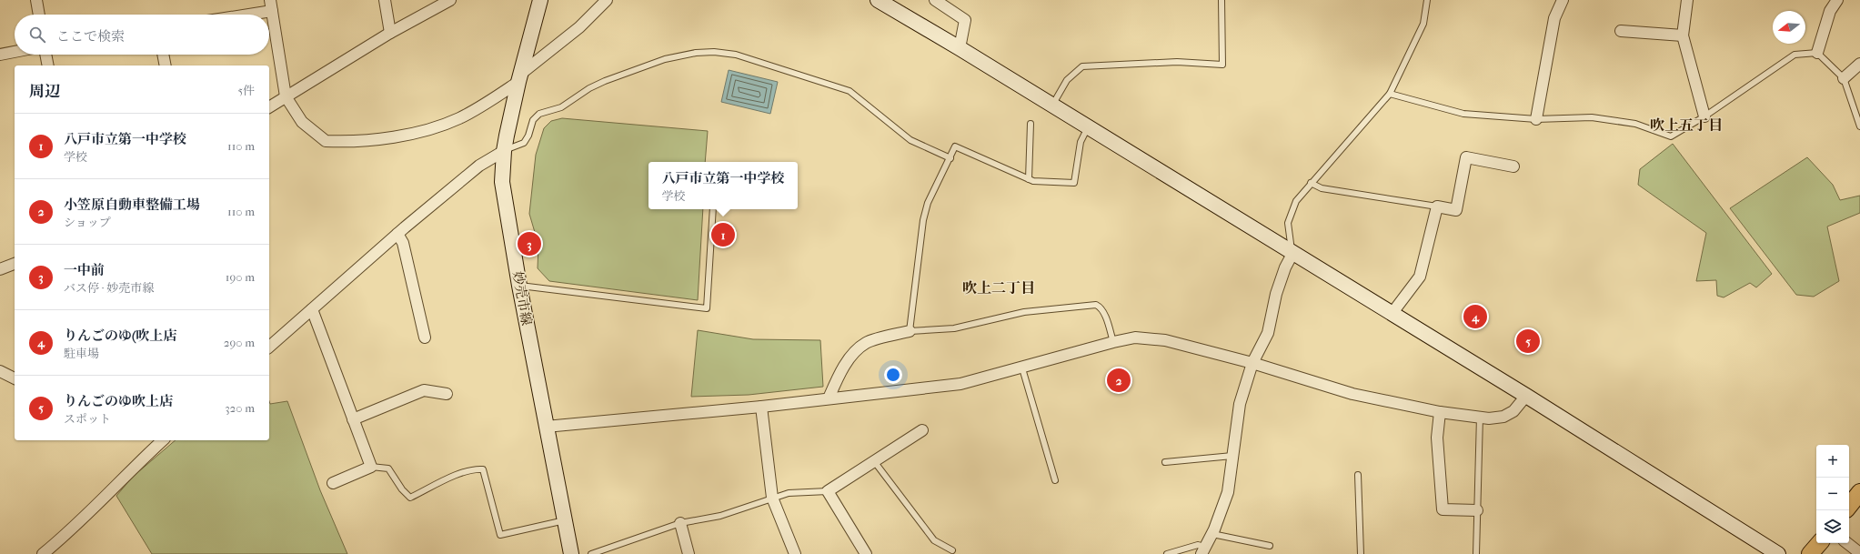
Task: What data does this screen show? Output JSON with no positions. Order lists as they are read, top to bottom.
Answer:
{
  "streets": {
    "street": ["妙売市線"]
  },
  "districts": ["吹上五丁目", "吹上二丁目"],
  "north": "left",
  "page": {
    "search": "ここで検索",
    "heading": ["周辺", "5件"],
    "list": [
      {
        "mark": "1",
        "name": "八戸市立第一中学校",
        "note": "学校",
        "value": "110 m"
      },
      {
        "mark": "2",
        "name": "小笠原自動車整備工場",
        "note": "ショップ",
        "value": "110 m"
      },
      {
        "mark": "3",
        "name": "一中前",
        "note": "バス停 · 妙売市線",
        "value": "190 m"
      },
      {
        "mark": "4",
        "name": "りんごのゆ(吹上店",
        "note": "駐車場",
        "value": "290 m"
      },
      {
        "mark": "5",
        "name": "りんごのゆ吹上店",
        "note": "スポット",
        "value": "320 m"
      }
    ],
    "popup": ["八戸市立第一中学校", "学校"],
    "pins": [
      "1",
      "3",
      "4",
      "5",
      "2"
    ],
    "map_buttons": ["+", "−"]
  }
}
